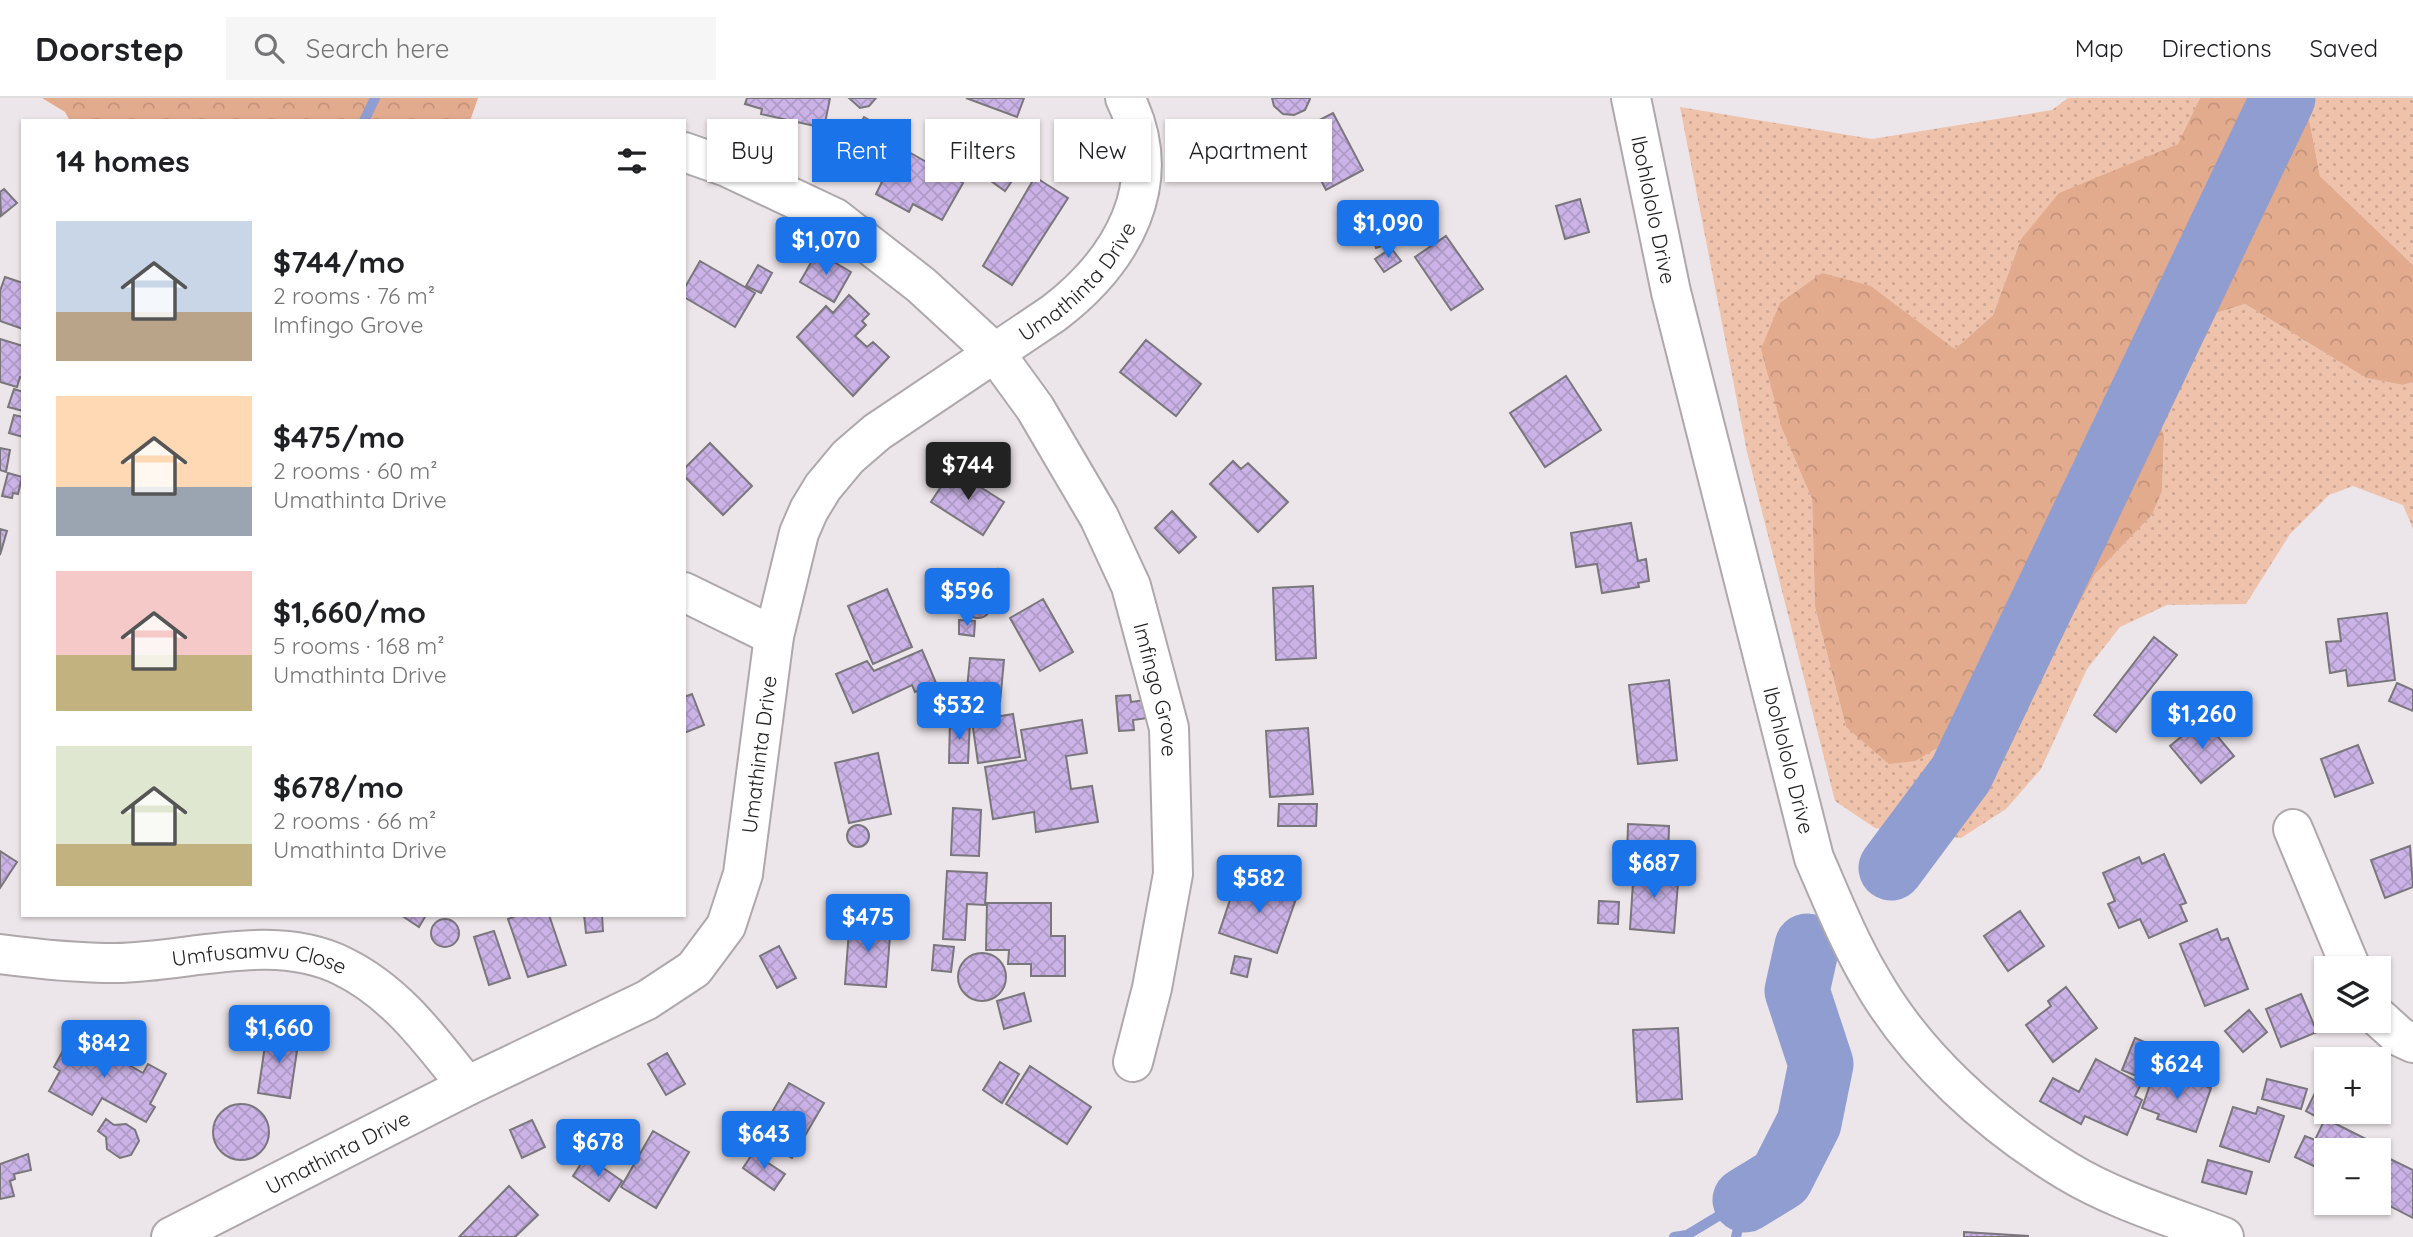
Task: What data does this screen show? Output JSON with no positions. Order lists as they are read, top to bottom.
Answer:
{
  "streets": {
    "street": [
      "Ibohlololo Drive",
      "Umathinta Drive",
      "Imfingo Grove",
      "Umfusamvu Close"
    ]
  },
  "crossings": [
    ["Umathinta Drive", "Imfingo Grove"],
    ["Umathinta Drive", "Umfusamvu Close"]
  ],
  "page": {
    "header": "Doorstep",
    "search": "Search here",
    "nav": ["Map", "Directions", "Saved"],
    "chip": [
      "Buy",
      "Rent",
      "Filters",
      "New",
      "Apartment"
    ],
    "heading": "14 homes",
    "price": [
      "$1,090",
      "$1,070",
      "$744",
      "$596",
      "$532",
      "$1,260",
      "$687",
      "$582",
      "$475",
      "$1,660",
      "$842",
      "$624",
      "$643",
      "$678"
    ],
    "list": [
      {
        "name": "$744/mo",
        "note": "2 rooms · 76 m² · Imfingo Grove"
      },
      {
        "name": "$475/mo",
        "note": "2 rooms · 60 m² · Umathinta Drive"
      },
      {
        "name": "$1,660/mo",
        "note": "5 rooms · 168 m² · Umathinta Drive"
      },
      {
        "name": "$678/mo",
        "note": "2 rooms · 66 m² · Umathinta Drive"
      }
    ],
    "map_buttons": ["+", "−"]
  }
}
